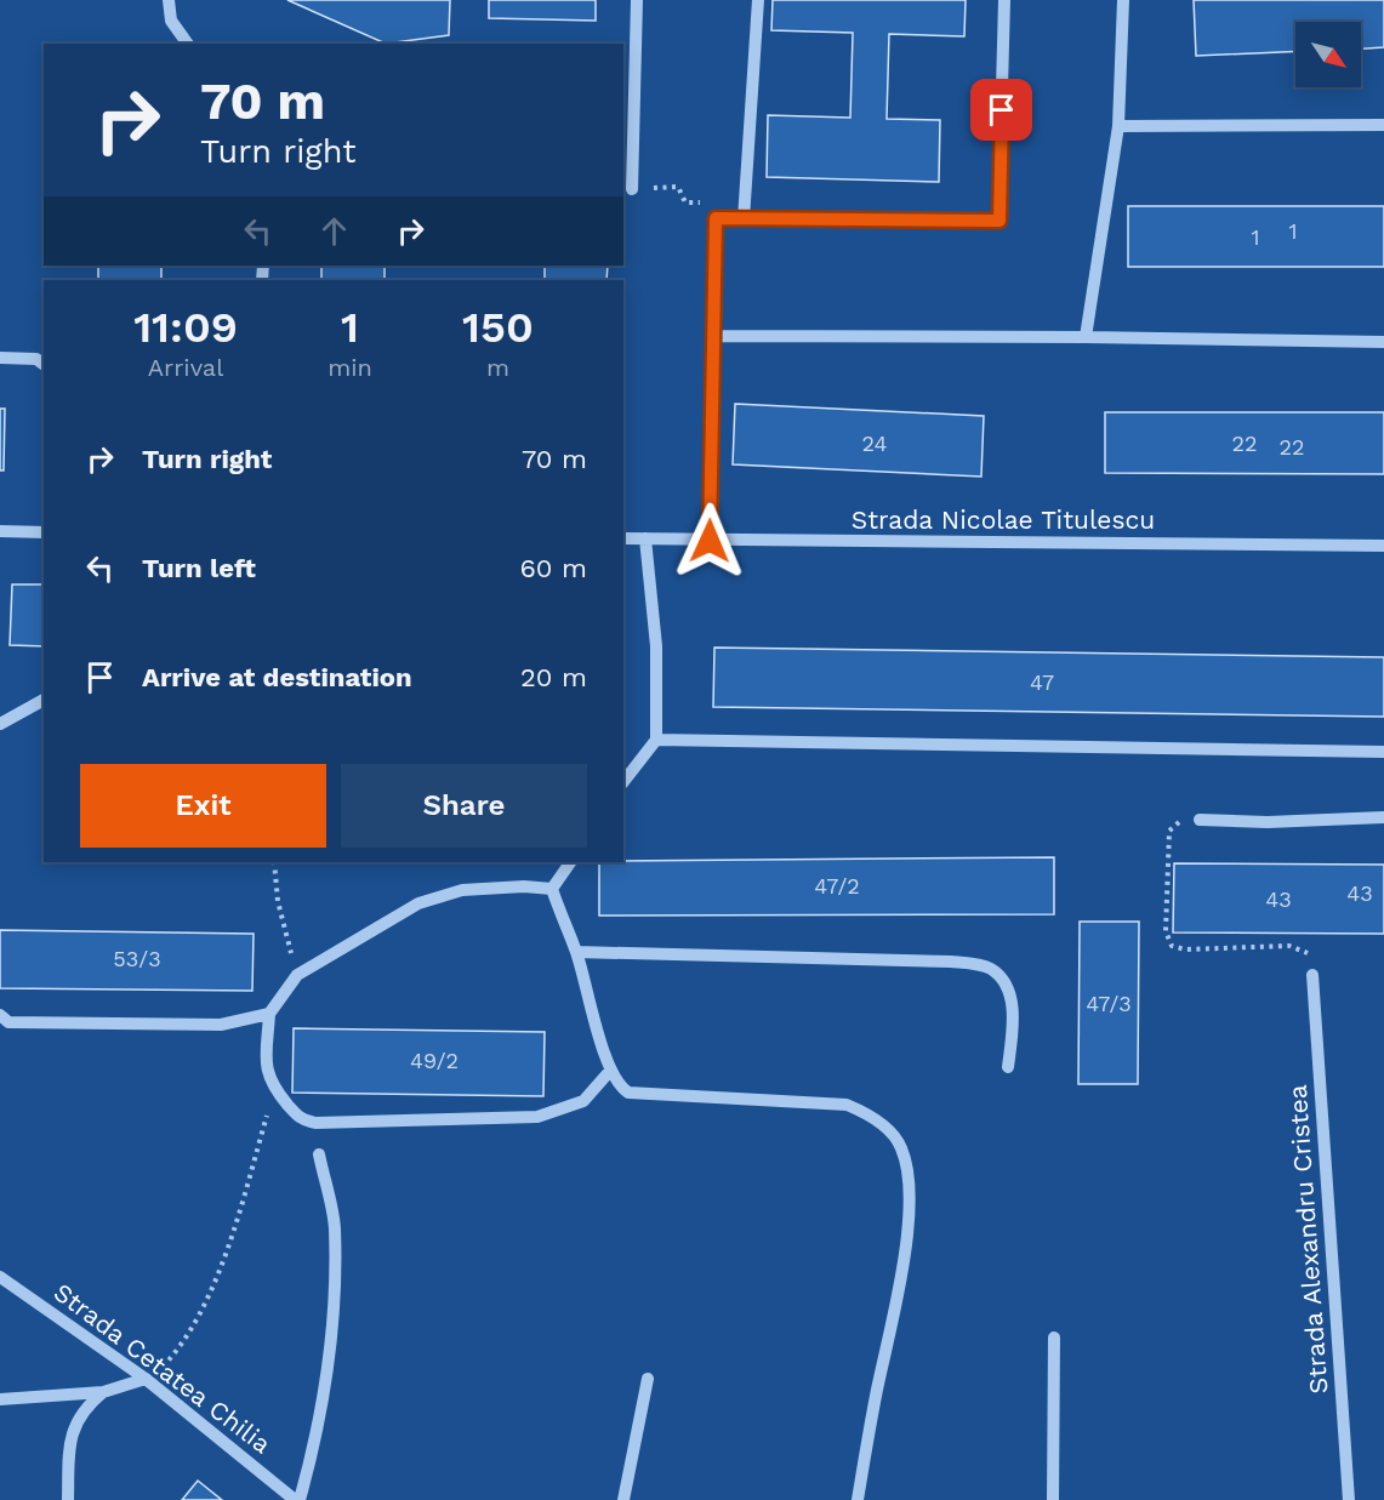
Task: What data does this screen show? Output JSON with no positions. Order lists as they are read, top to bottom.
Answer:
{
  "streets": {
    "street": ["Strada Nicolae Titulescu", "Strada Alexandru Cristea", "Strada Cetatea Chilia"]
  },
  "house_numbers": [
    "1",
    "1",
    "24",
    "22",
    "22",
    "47",
    "47/2",
    "43",
    "43",
    "53/3",
    "47/3",
    "49/2"
  ],
  "north": "bottom right",
  "page": {
    "turn": ["70 m", "Turn right"],
    "eta": [
      "11:09",
      "Arrival",
      "1",
      "min",
      "150",
      "m"
    ],
    "list": [
      {
        "name": "Turn right",
        "value": "70 m"
      },
      {
        "name": "Turn left",
        "value": "60 m"
      },
      {
        "name": "Arrive at destination",
        "value": "20 m"
      }
    ],
    "buttons": ["Exit", "Share"]
  }
}
